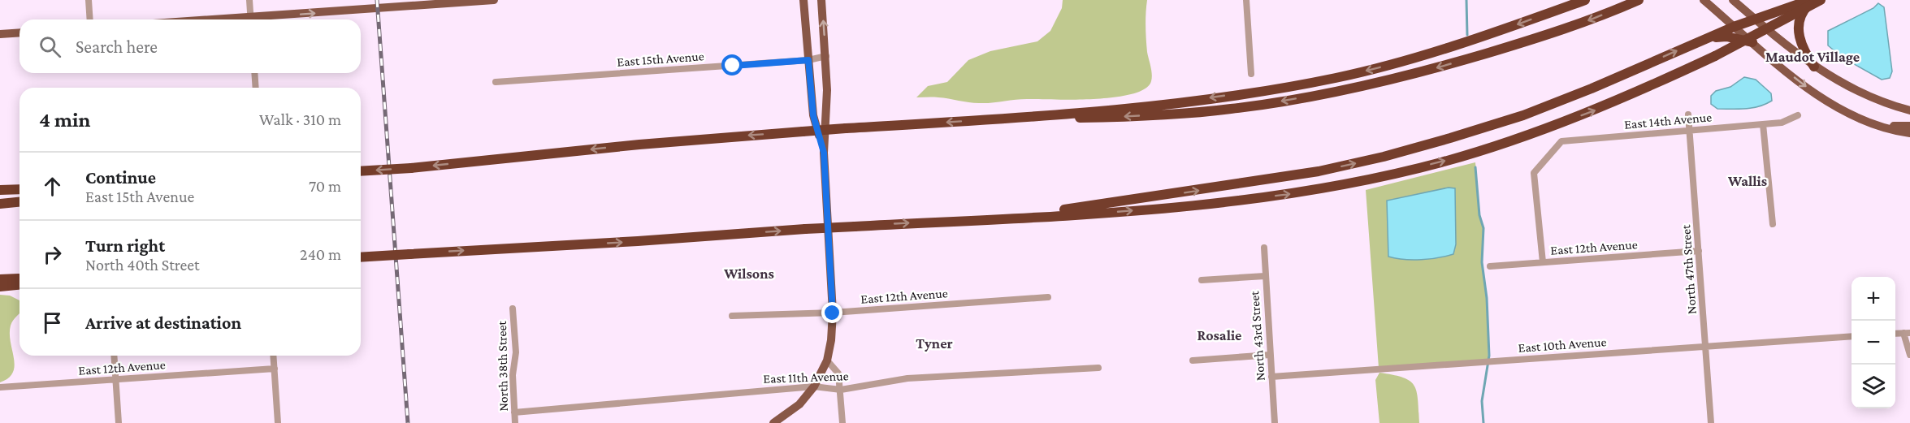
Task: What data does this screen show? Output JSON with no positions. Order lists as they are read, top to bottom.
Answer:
{
  "streets": {
    "street": [
      "East 15th Avenue",
      "East 14th Avenue",
      "East 12th Avenue",
      "North 47th Street",
      "North 43rd Street",
      "East 10th Avenue",
      "North 38th Street",
      "East 11th Avenue"
    ]
  },
  "crossings": [
    ["East 14th Avenue", "East 12th Avenue"],
    ["East 14th Avenue", "North 47th Street"],
    ["East 12th Avenue", "North 47th Street"],
    ["North 47th Street", "East 10th Avenue"],
    ["North 43rd Street", "East 10th Avenue"],
    ["North 38th Street", "East 11th Avenue"]
  ],
  "districts": [
    "Maudot Village",
    "Wallis",
    "Wilsons",
    "Rosalie",
    "Tyner"
  ],
  "page": {
    "search": "Search here",
    "heading": ["4 min", "Walk · 310 m"],
    "list": [
      ["Continue", "East 15th Avenue", "70 m"],
      ["Turn right", "North 40th Street", "240 m"],
      "Arrive at destination"
    ],
    "map_buttons": ["+", "−"]
  }
}
